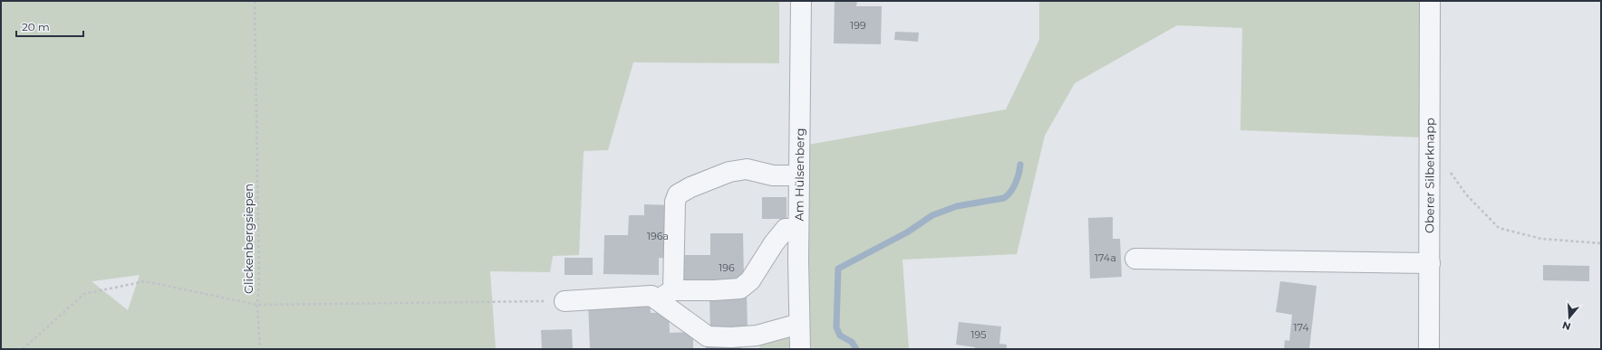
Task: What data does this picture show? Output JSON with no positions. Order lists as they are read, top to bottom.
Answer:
{
  "streets": {
    "street": ["Am Hülsenberg", "Oberer Silberknapp"],
    "path": ["Glickenbergsiepen"]
  },
  "house_numbers": [
    "199",
    "196a",
    "174a",
    "196",
    "174",
    "195"
  ],
  "scale_bar": "20 m",
  "north": "bottom"
}
